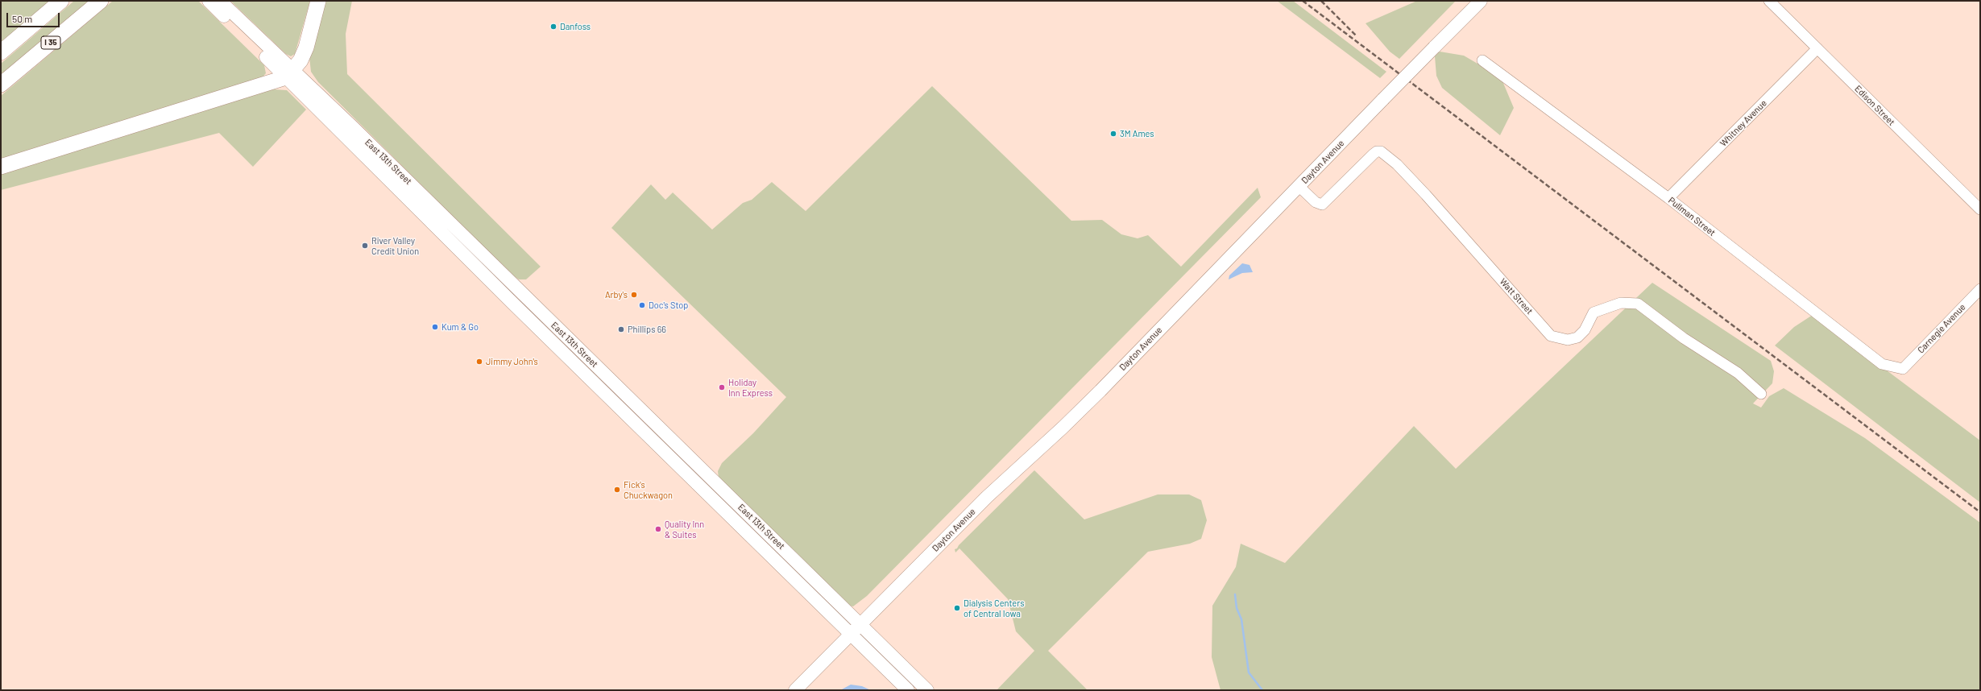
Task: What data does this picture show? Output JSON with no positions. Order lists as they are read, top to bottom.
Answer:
{
  "streets": {
    "highway": ["I 35"],
    "main road": ["East 13th Street", "Dayton Avenue"],
    "street": [
      "Edison Street",
      "Whitney Avenue",
      "Pullman Street",
      "Watt Street",
      "Carnegie Avenue"
    ]
  },
  "crossings": [
    ["Edison Street", "Whitney Avenue"],
    ["Whitney Avenue", "Pullman Street"],
    ["East 13th Street", "Dayton Avenue"],
    ["Dayton Avenue", "Watt Street"],
    ["Pullman Street", "Carnegie Avenue"]
  ],
  "places": [
    "Danfoss",
    "3M Ames",
    "River Valley Credit Union",
    "Arby's",
    "Doc's Stop",
    "Kum & Go",
    "Phillips 66",
    "Jimmy John's",
    "Holiday Inn Express",
    "Fick's Chuckwagon",
    "Quality Inn & Suites",
    "Dialysis Centers of Central Iowa"
  ],
  "scale_bar": "50 m"
}
